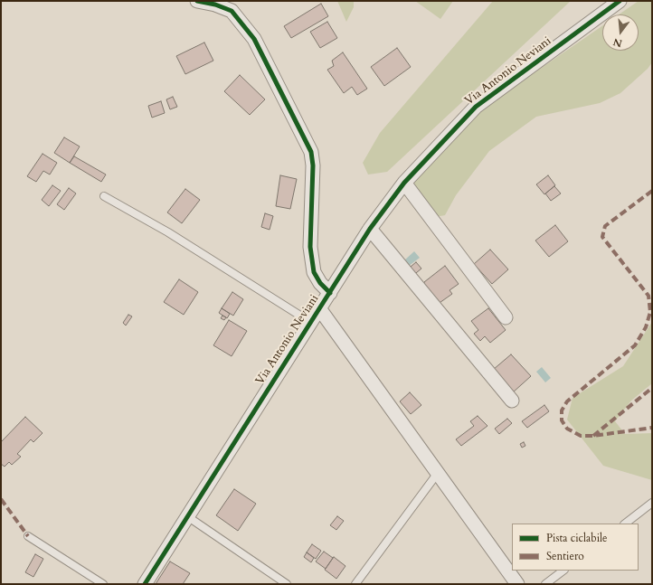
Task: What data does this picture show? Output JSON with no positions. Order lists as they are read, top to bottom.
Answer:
{
  "streets": {
    "street": ["Via Antonio Neviani"]
  },
  "legend": ["Pista ciclabile", "Sentiero"],
  "north": "bottom"
}
